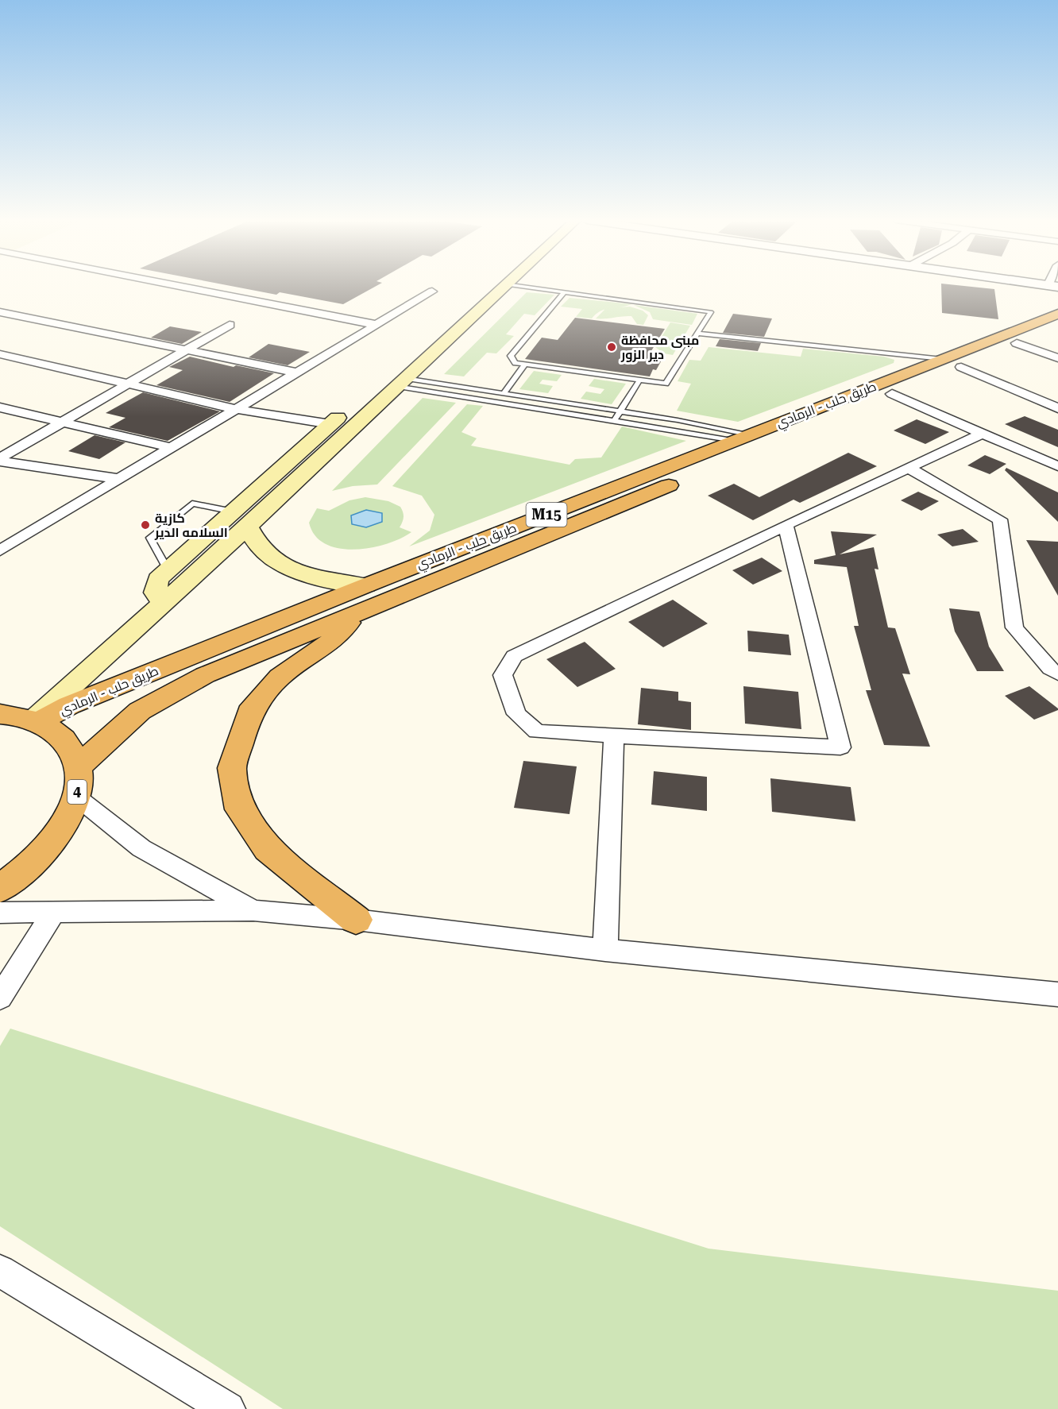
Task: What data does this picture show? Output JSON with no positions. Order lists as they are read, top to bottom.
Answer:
{
  "streets": {
    "highway": ["طريق حلب - الرمادي", "M15", "4"]
  },
  "crossings": [
    ["طريق حلب - الرمادي", "4"]
  ],
  "places": ["مبنى محافظة دير الزور", "كازية السلامه الدير"]
}
